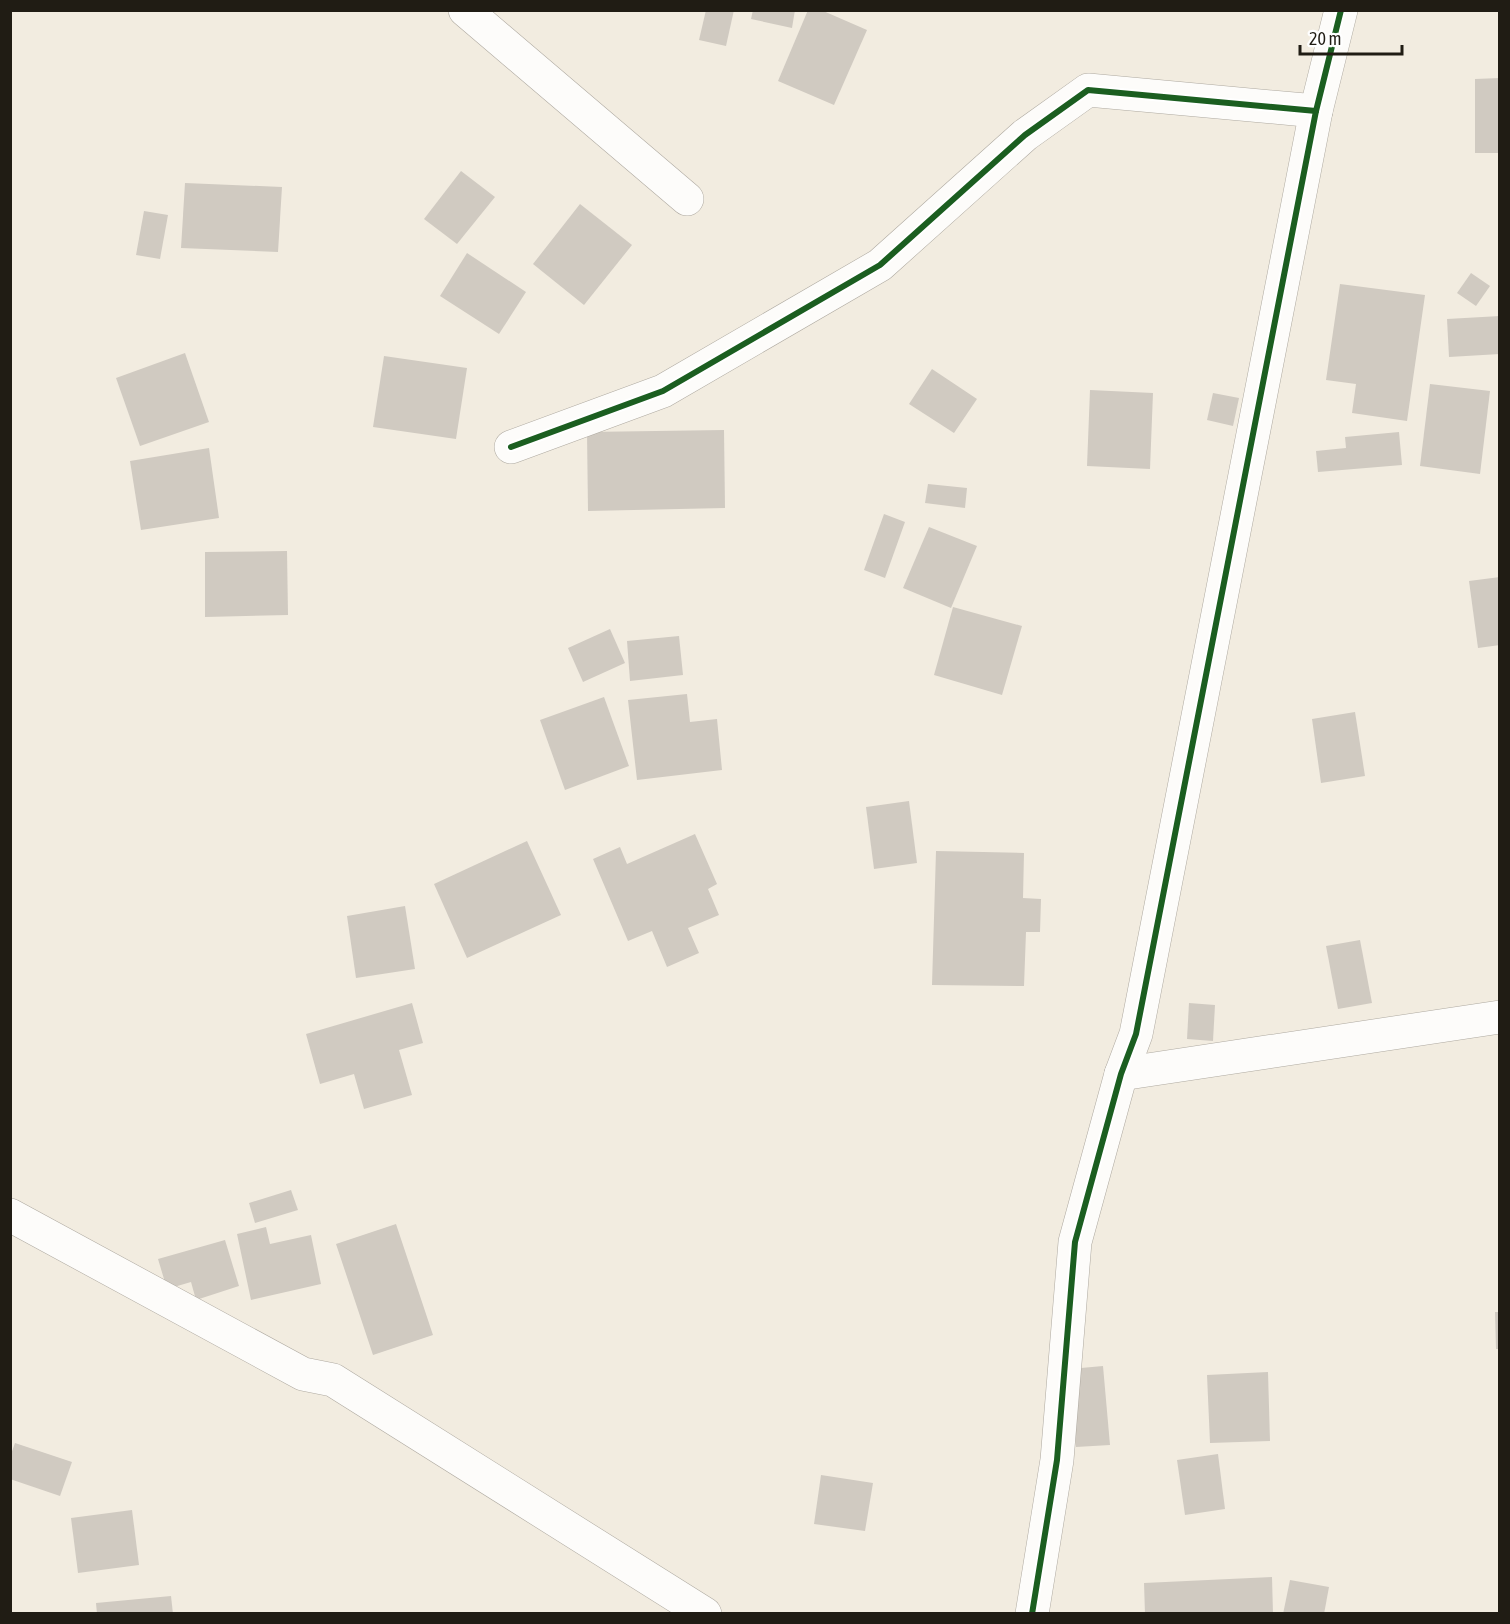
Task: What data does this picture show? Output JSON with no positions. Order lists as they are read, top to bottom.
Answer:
{
  "scale_bar": "20 m"
}
